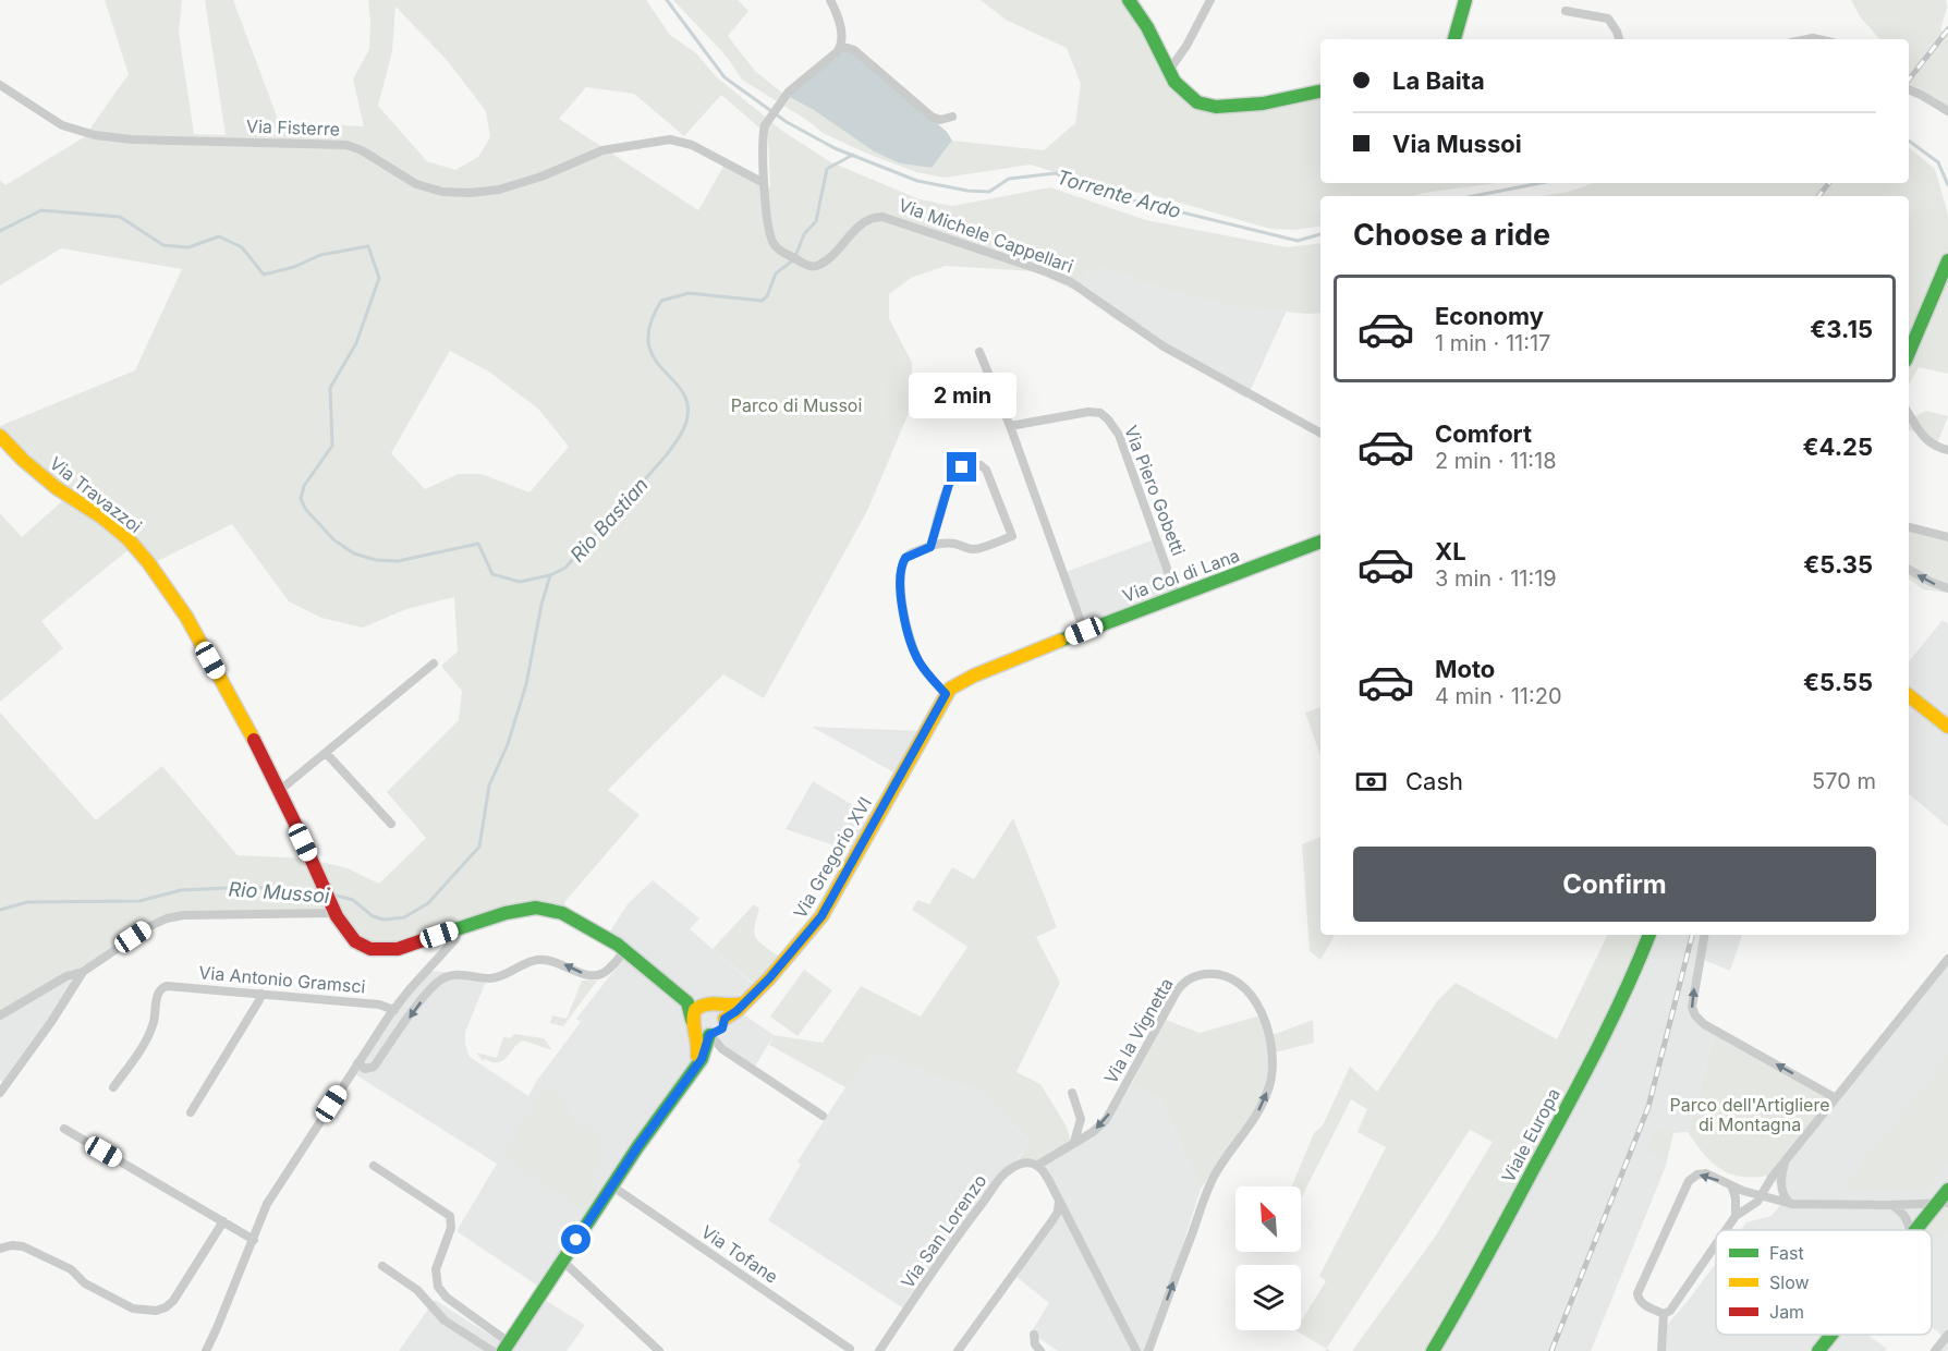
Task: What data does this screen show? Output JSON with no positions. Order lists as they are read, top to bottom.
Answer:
{
  "streets": {
    "main road": [
      "Via Travazzoi",
      "Via Col di Lana",
      "Via Gregorio XVI",
      "Viale Europa"
    ],
    "street": [
      "Via Fisterre",
      "Via Michele Cappellari",
      "Via Piero Gobetti",
      "Via Antonio Gramsci",
      "Via la Vignetta",
      "Via San Lorenzo",
      "Via Tofane"
    ]
  },
  "crossings": [
    ["Via Fisterre", "Via Michele Cappellari"],
    ["Via Piero Gobetti", "Via Col di Lana"],
    ["Via Col di Lana", "Via Gregorio XVI"],
    ["Via la Vignetta", "Via San Lorenzo"]
  ],
  "water": ["Torrente Ardo", "Rio Bastian", "Rio Mussoi"],
  "parks": ["Parco di Mussoi", "Parco dell'Artigliere di Montagna"],
  "legend": ["Fast", "Slow", "Jam"],
  "north": "top left",
  "page": {
    "banner": ["La Baita", "Via Mussoi"],
    "heading": "Choose a ride",
    "list": [
      {
        "name": "Economy",
        "note": "1 min · 11:17",
        "value": "€3.15"
      },
      {
        "name": "Comfort",
        "note": "2 min · 11:18",
        "value": "€4.25"
      },
      {
        "name": "XL",
        "note": "3 min · 11:19",
        "value": "€5.35"
      },
      {
        "name": "Moto",
        "note": "4 min · 11:20",
        "value": "€5.55"
      }
    ],
    "bubble": "2 min",
    "pay": ["Cash", "570 m"],
    "buttons": "Confirm"
  }
}
